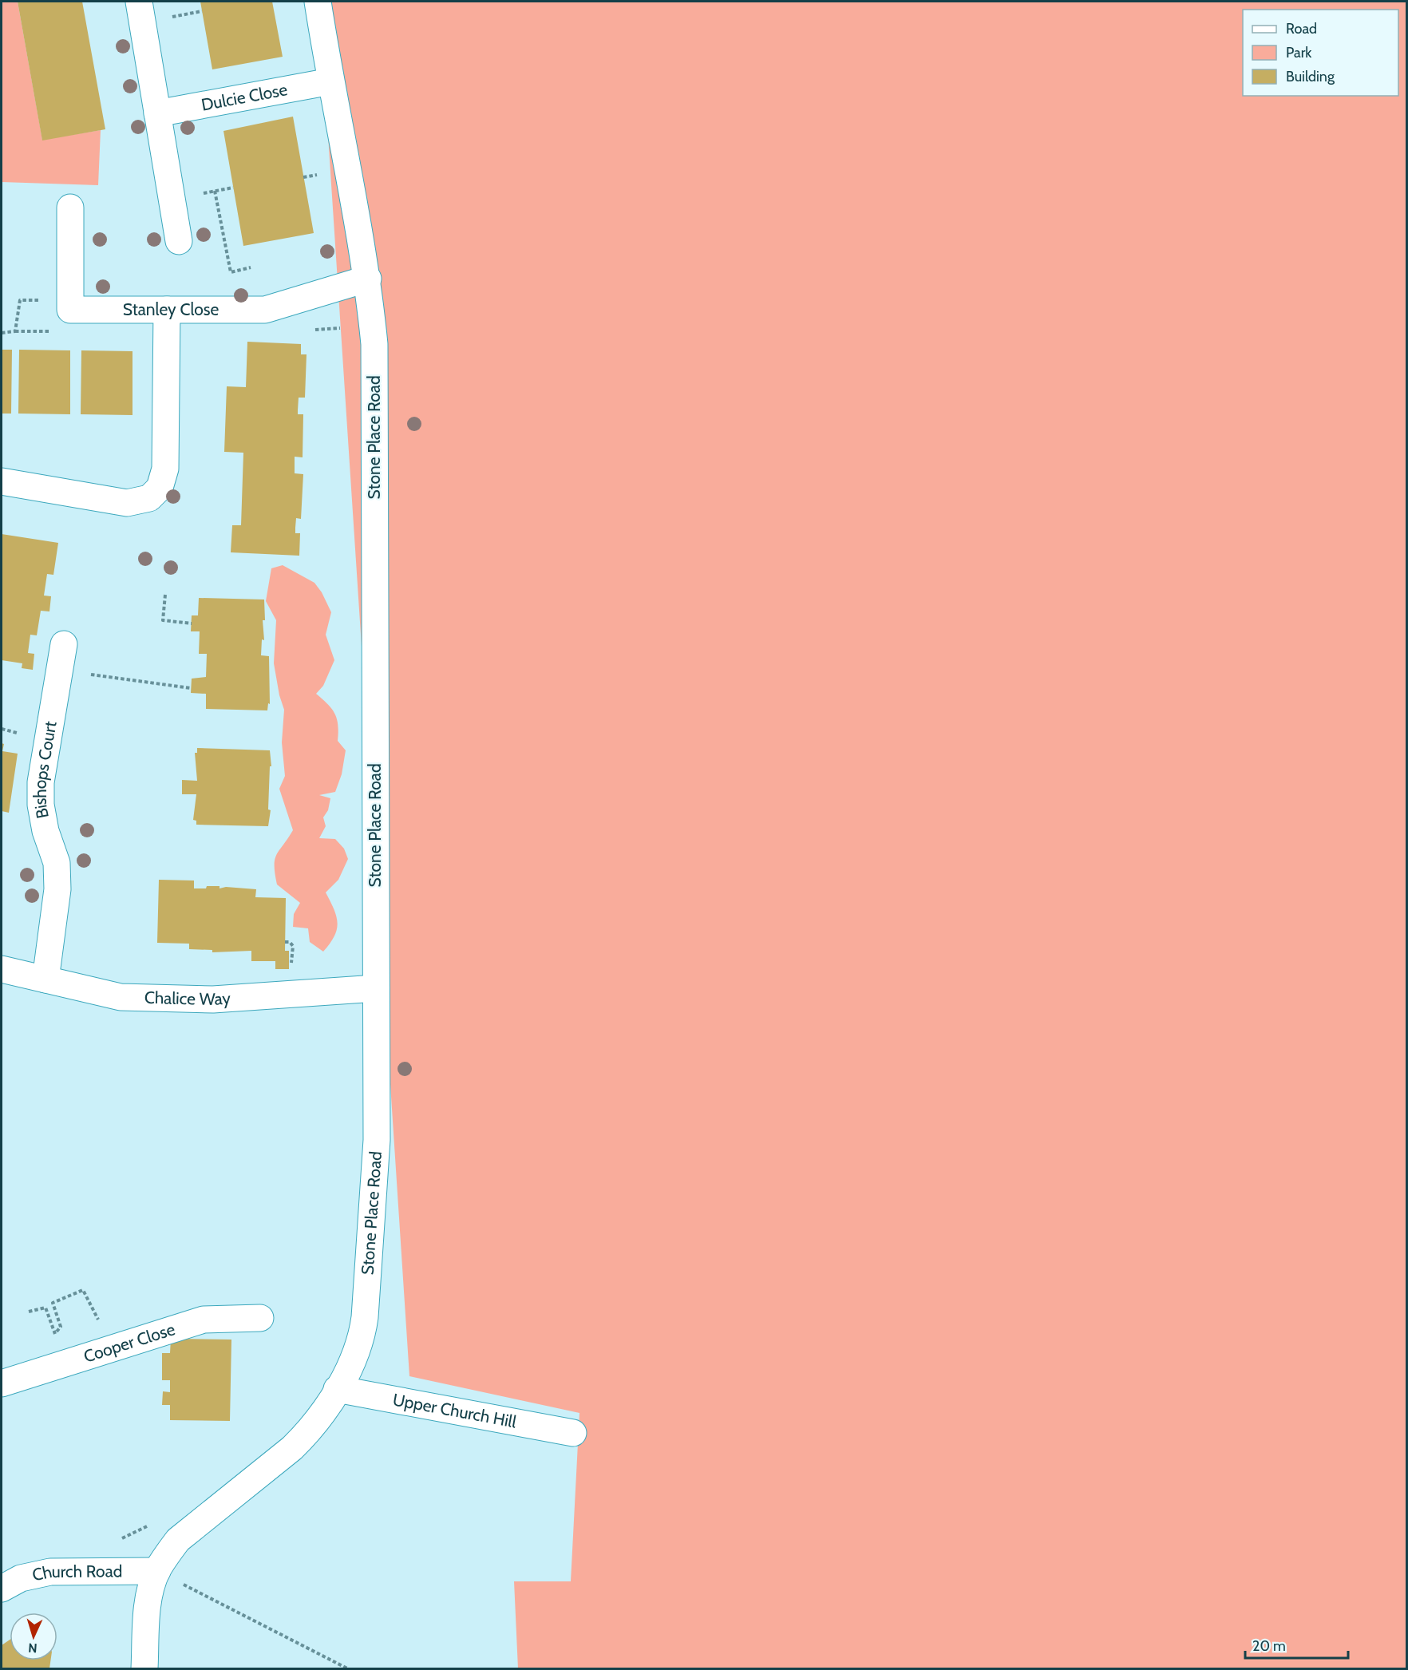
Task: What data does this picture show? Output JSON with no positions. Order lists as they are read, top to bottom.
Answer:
{
  "streets": {
    "street": [
      "Dulcie Close",
      "Stanley Close",
      "Stone Place Road",
      "Bishops Court",
      "Chalice Way",
      "Cooper Close",
      "Upper Church Hill",
      "Church Road"
    ]
  },
  "crossings": [
    ["Dulcie Close", "Stone Place Road"],
    ["Stanley Close", "Stone Place Road"],
    ["Stone Place Road", "Chalice Way"],
    ["Stone Place Road", "Upper Church Hill"],
    ["Stone Place Road", "Church Road"],
    ["Bishops Court", "Chalice Way"]
  ],
  "legend": ["Road", "Park", "Building"],
  "scale_bar": "20 m",
  "north": "bottom"
}
